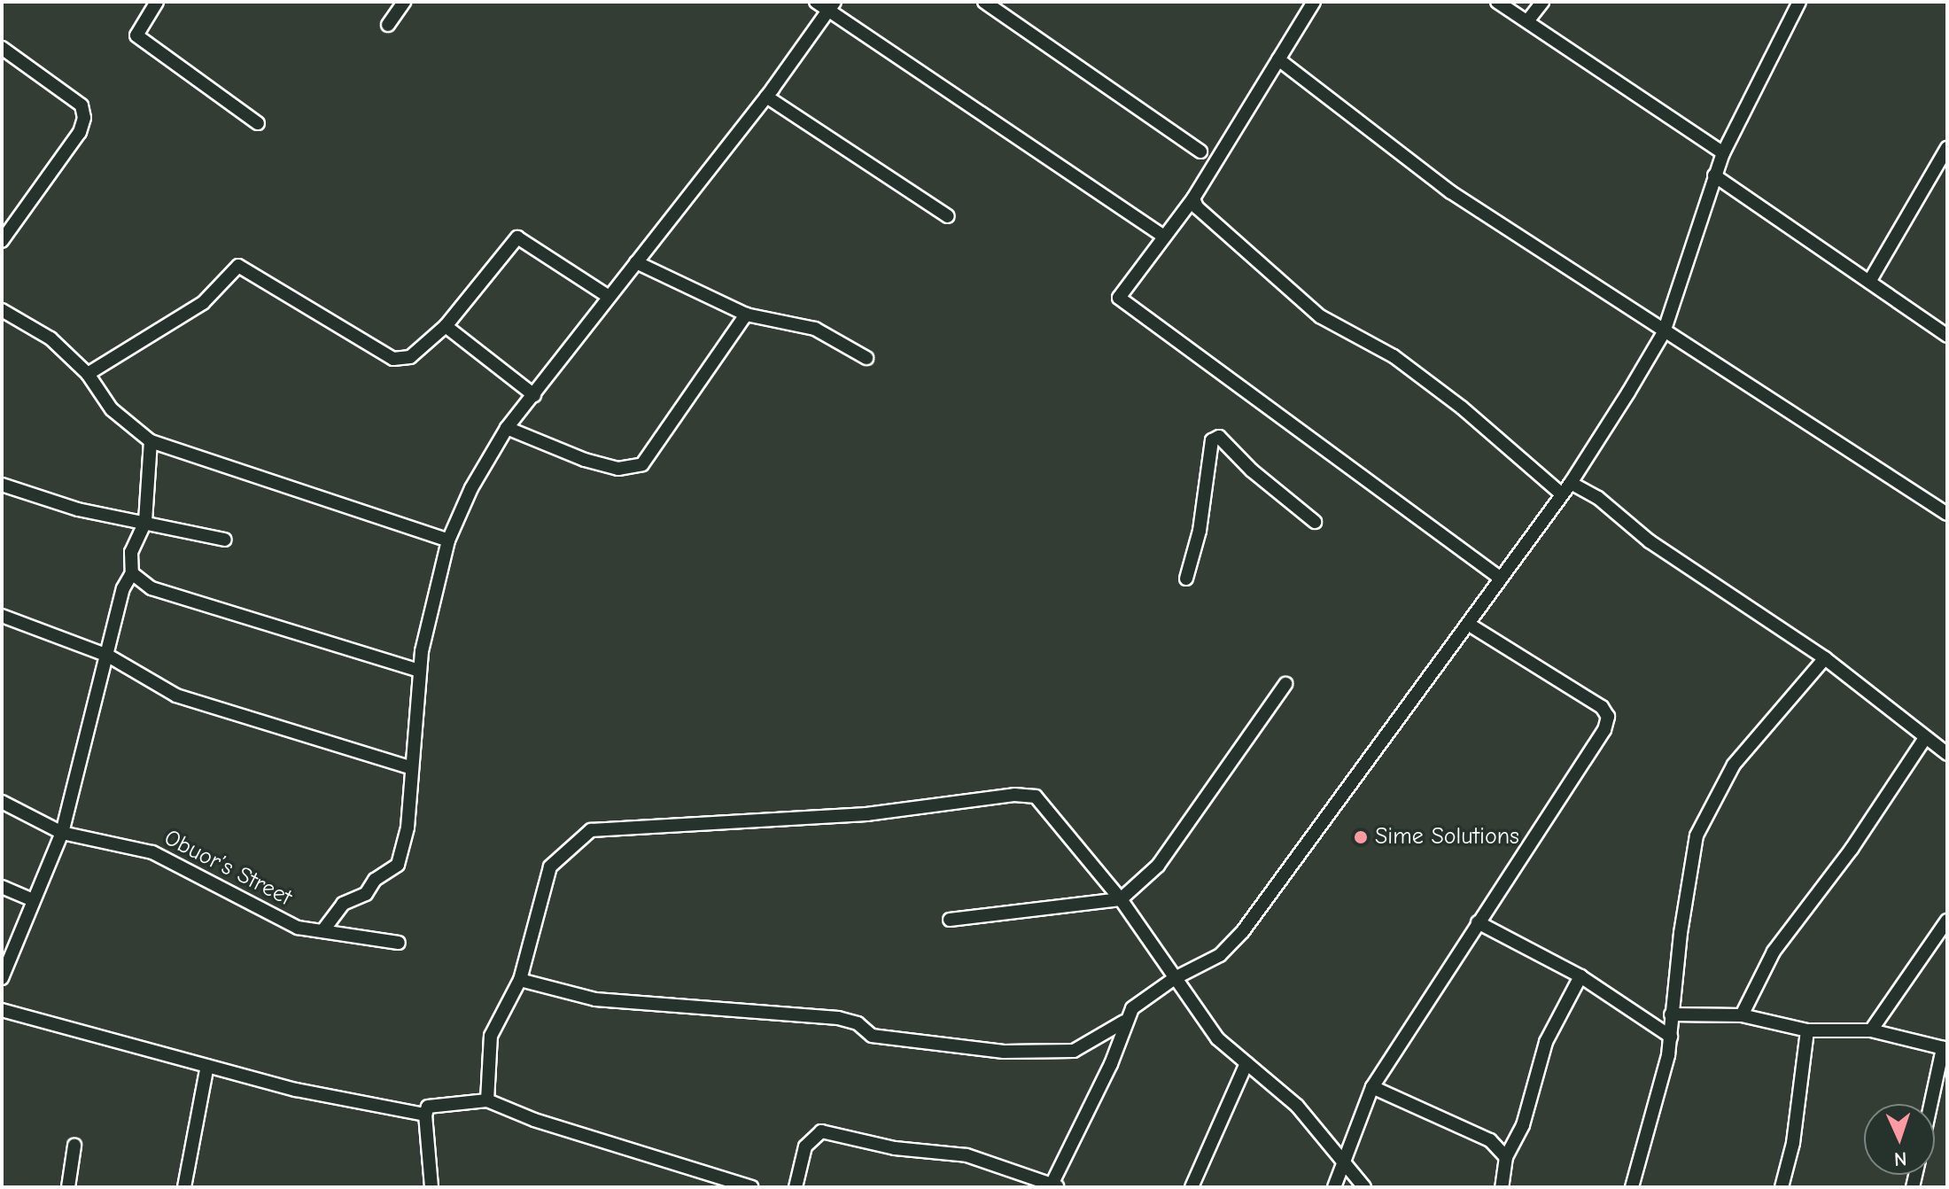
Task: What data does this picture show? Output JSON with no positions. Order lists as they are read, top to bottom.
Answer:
{
  "streets": {
    "street": ["Obuor’s Street"]
  },
  "places": ["Sime Solutions"],
  "north": "bottom"
}
